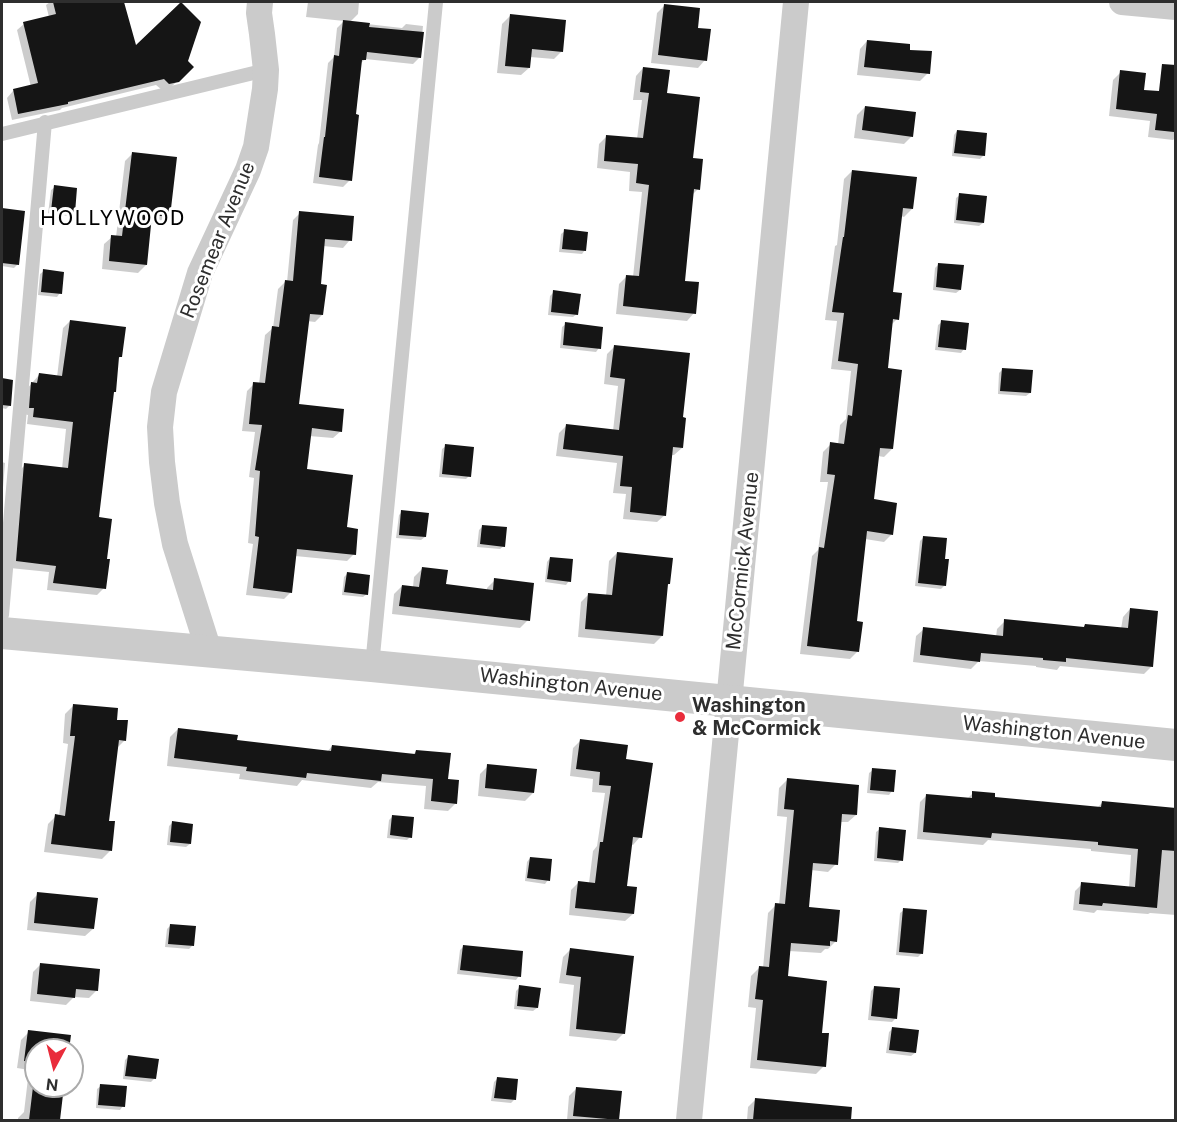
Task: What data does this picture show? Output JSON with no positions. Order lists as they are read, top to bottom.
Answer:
{
  "streets": {
    "street": ["Rosemear Avenue", "McCormick Avenue", "Washington Avenue"]
  },
  "crossings": [
    ["Rosemear Avenue", "Washington Avenue"],
    ["McCormick Avenue", "Washington Avenue"]
  ],
  "districts": ["HOLLYWOOD"],
  "places": ["Washington & McCormick"],
  "north": "bottom"
}
